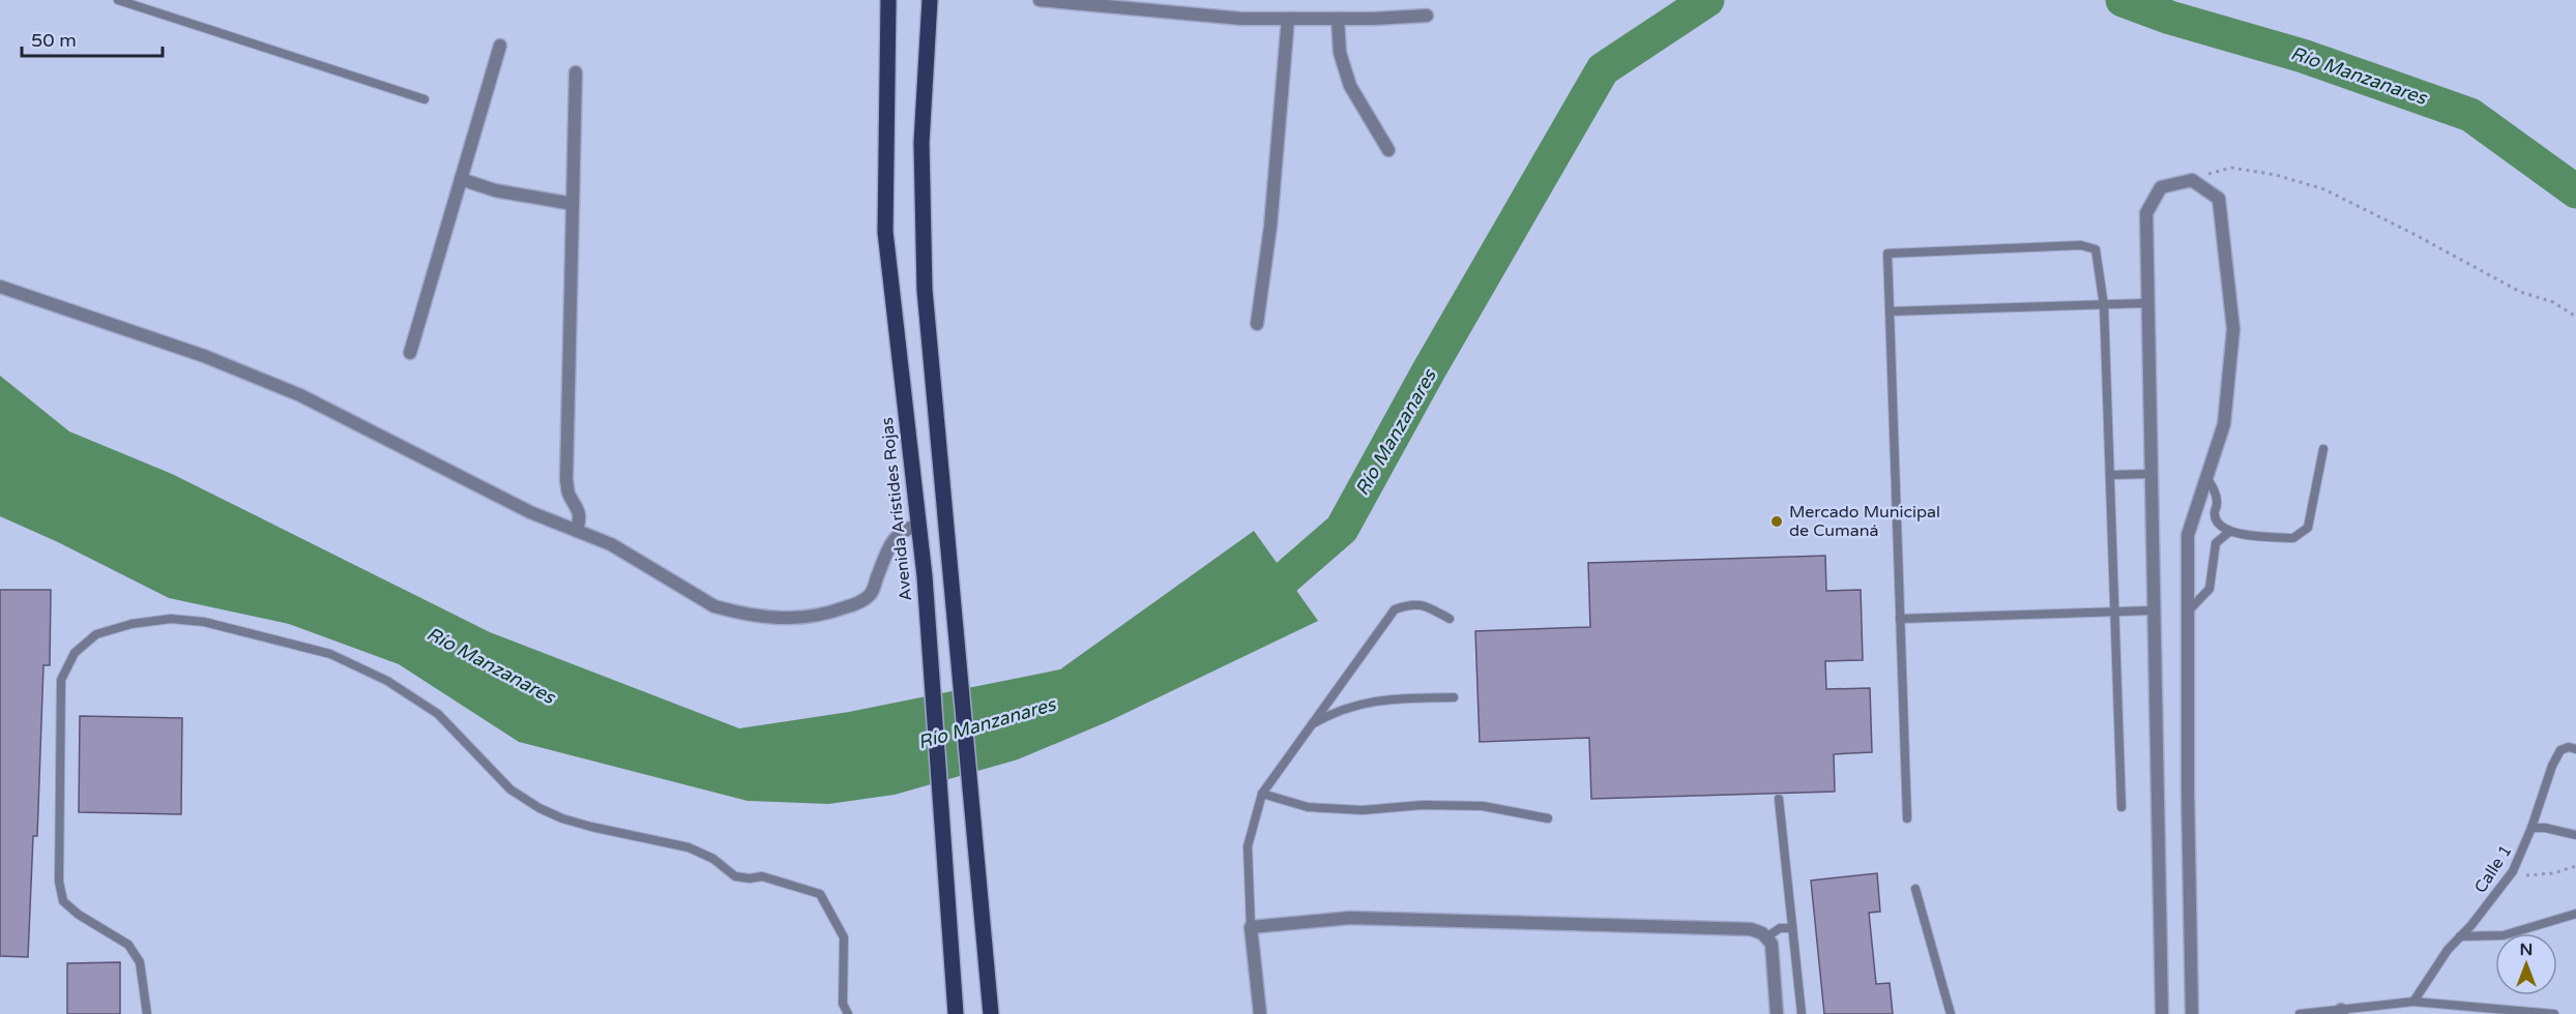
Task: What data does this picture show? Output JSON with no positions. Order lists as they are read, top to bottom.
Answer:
{
  "streets": {
    "main road": ["Avenida Arístides Rojas"],
    "lane": ["Calle 1"]
  },
  "water": ["Río Manzanares"],
  "places": ["Mercado Municipal de Cumaná"],
  "scale_bar": "50 m",
  "north": "top"
}
